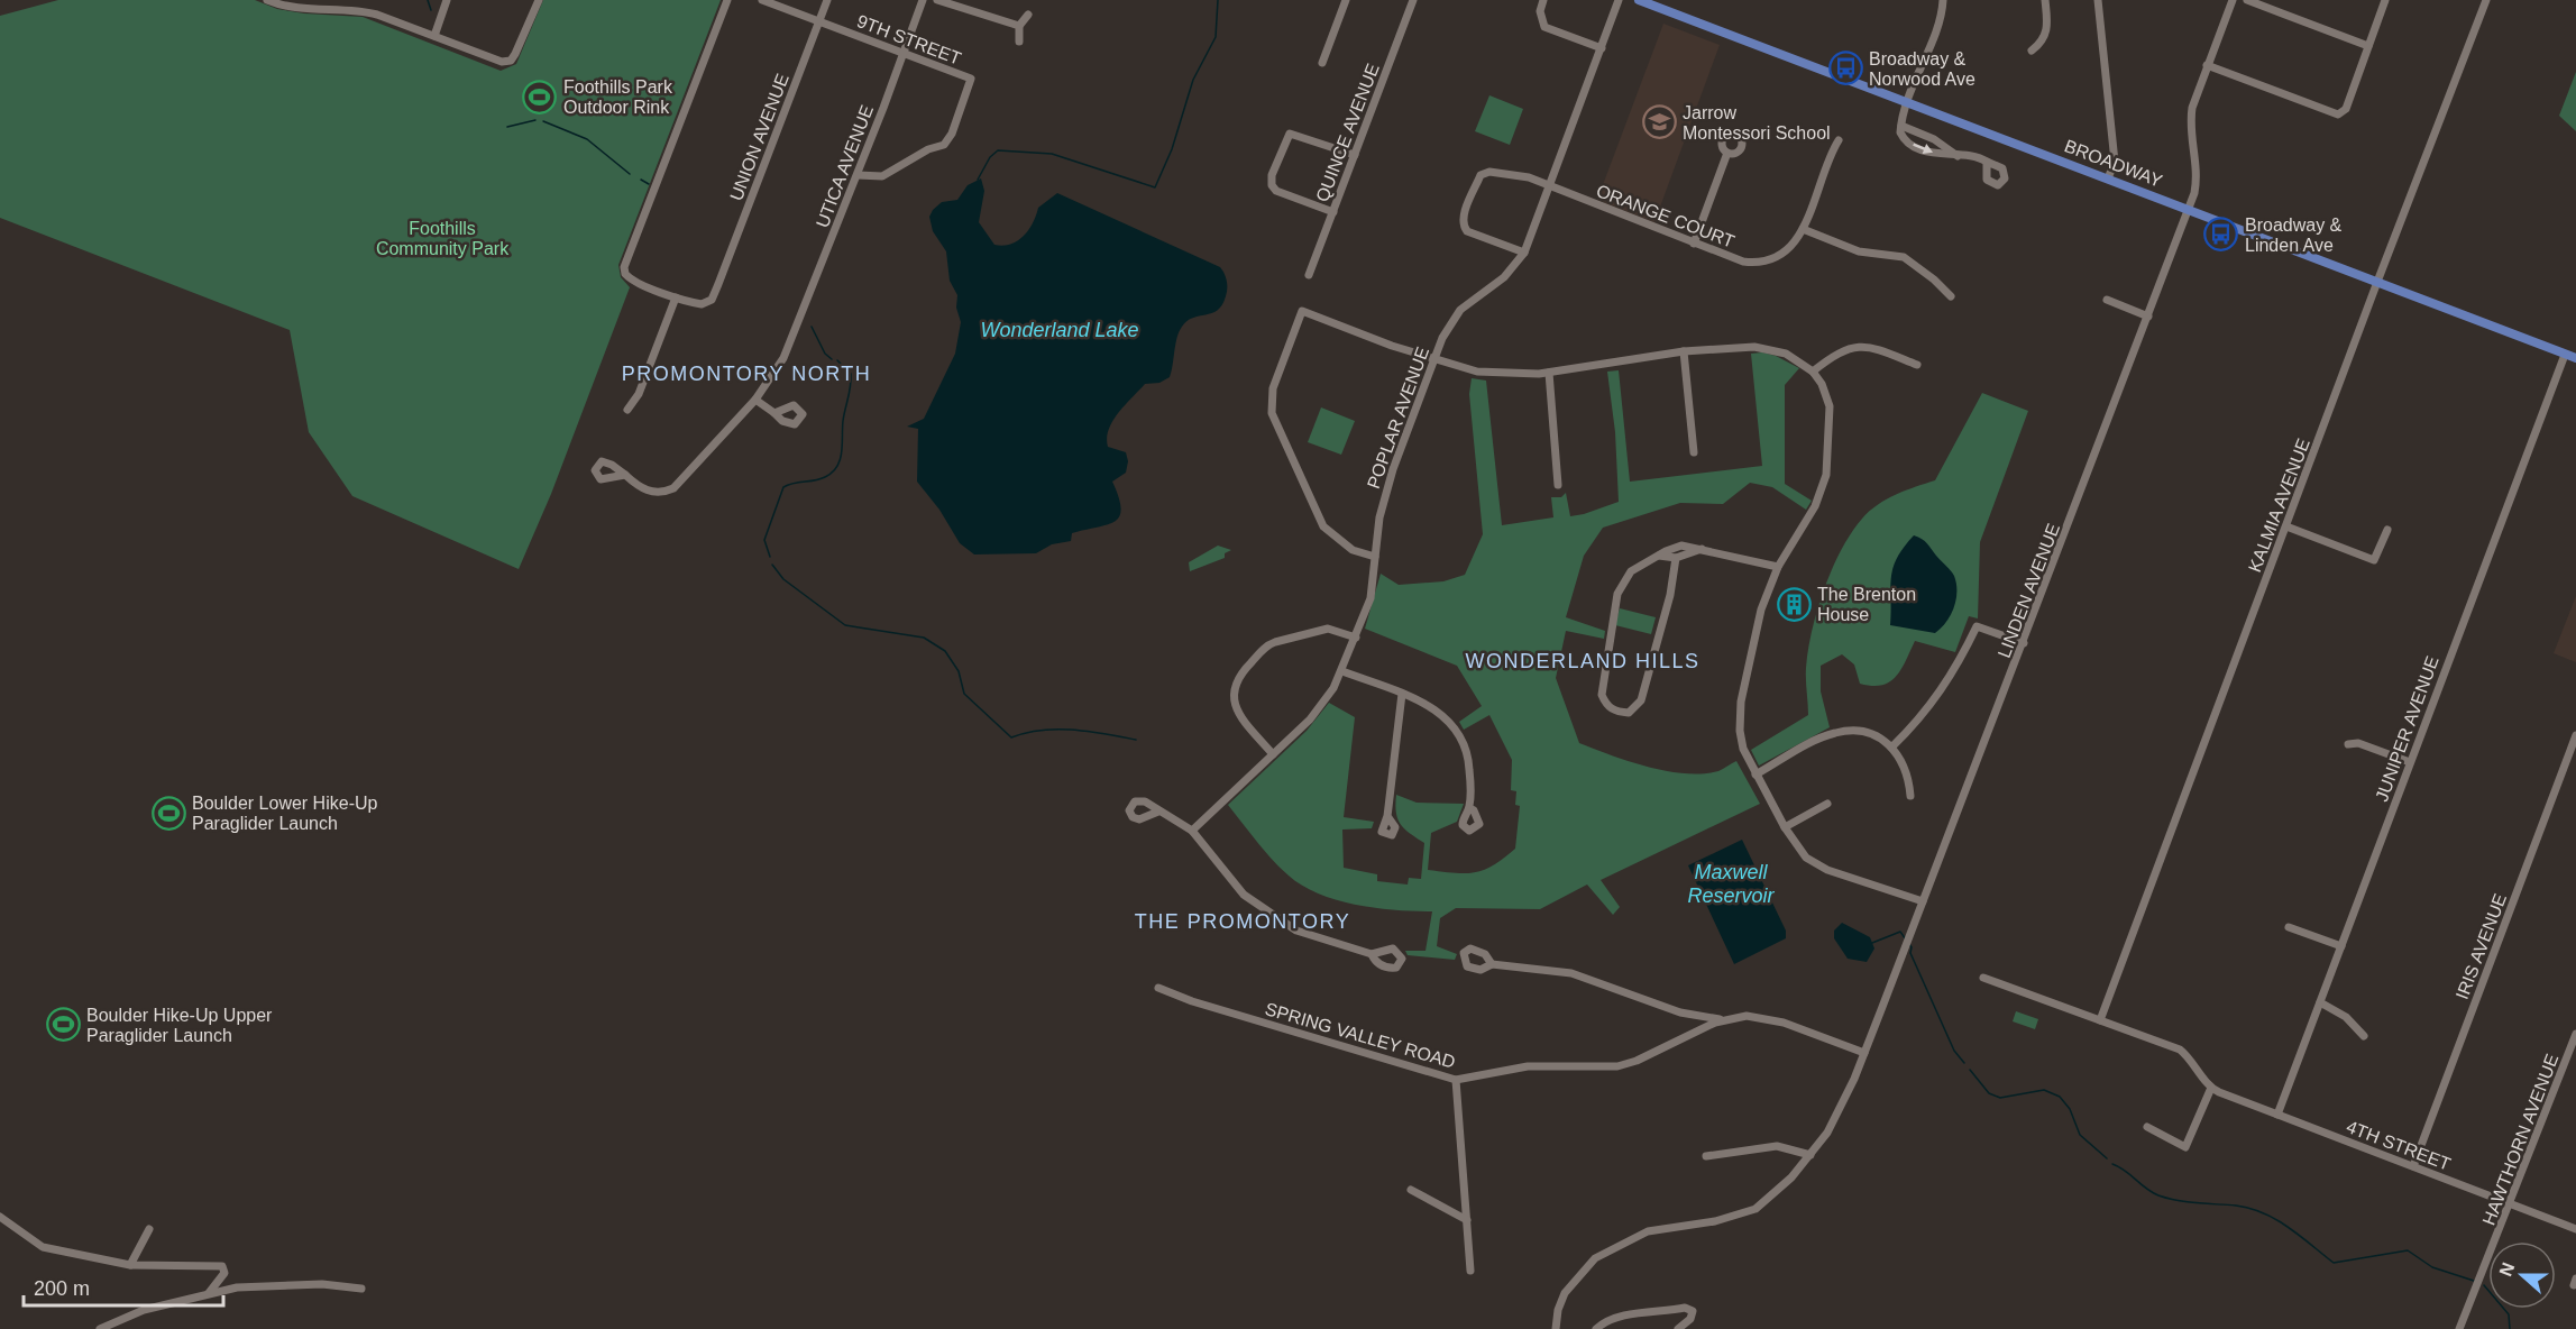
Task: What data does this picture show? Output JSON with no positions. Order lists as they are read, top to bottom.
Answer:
{
  "streets": {
    "main road": ["BROADWAY"],
    "street": [
      "9TH STREET",
      "QUINCE AVENUE",
      "UNION AVENUE",
      "UTICA AVENUE",
      "ORANGE COURT",
      "POPLAR AVENUE",
      "KALMIA AVENUE",
      "LINDEN AVENUE",
      "JUNIPER AVENUE",
      "IRIS AVENUE",
      "SPRING VALLEY ROAD",
      "HAWTHORN AVENUE",
      "4TH STREET"
    ]
  },
  "crossings": [
    ["9TH STREET", "UNION AVENUE"],
    ["9TH STREET", "UTICA AVENUE"],
    ["BROADWAY", "KALMIA AVENUE"],
    ["BROADWAY", "LINDEN AVENUE"],
    ["BROADWAY", "JUNIPER AVENUE"],
    ["ORANGE COURT", "POPLAR AVENUE"],
    ["LINDEN AVENUE", "SPRING VALLEY ROAD"],
    ["JUNIPER AVENUE", "4TH STREET"],
    ["IRIS AVENUE", "4TH STREET"],
    ["HAWTHORN AVENUE", "4TH STREET"]
  ],
  "districts": ["PROMONTORY NORTH", "WONDERLAND HILLS", "THE PROMONTORY"],
  "water": ["Wonderland Lake", "Maxwell Reservoir"],
  "parks": ["Foothills Community Park"],
  "places": {
    "bus stop": ["Broadway & Norwood Ave", "Broadway & Linden Ave"],
    "sports": ["Foothills Park Outdoor Rink", "Boulder Lower Hike-Up Paraglider Launch", "Boulder Hike-Up Upper Paraglider Launch"],
    "school or university": ["Jarrow Montessori School"],
    "building": ["The Brenton House"]
  },
  "scale_bar": "200 m",
  "north": "left"
}
